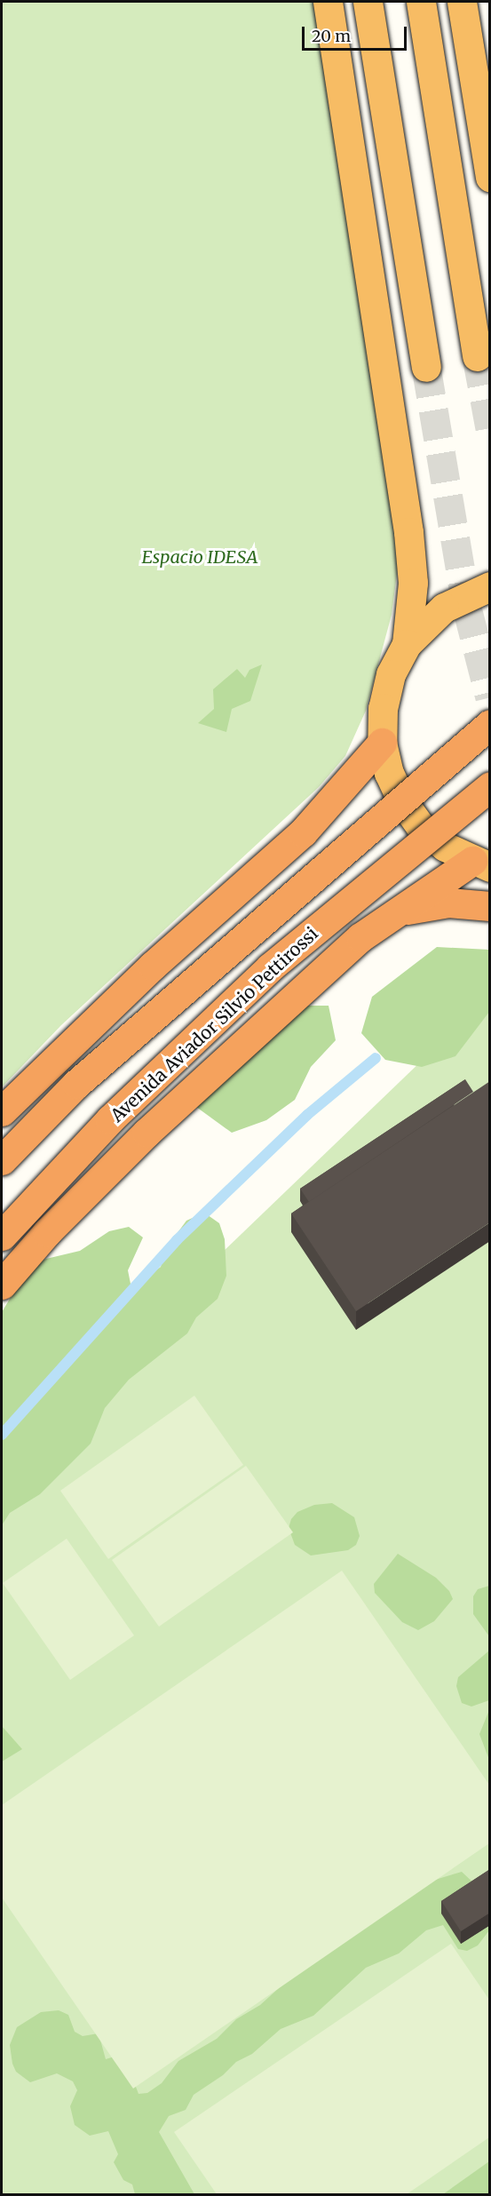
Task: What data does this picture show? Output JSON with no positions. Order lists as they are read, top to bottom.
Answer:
{
  "streets": {
    "highway": ["Avenida Aviador Silvio Pettirossi"]
  },
  "parks": ["Espacio IDESA"],
  "scale_bar": "20 m"
}
